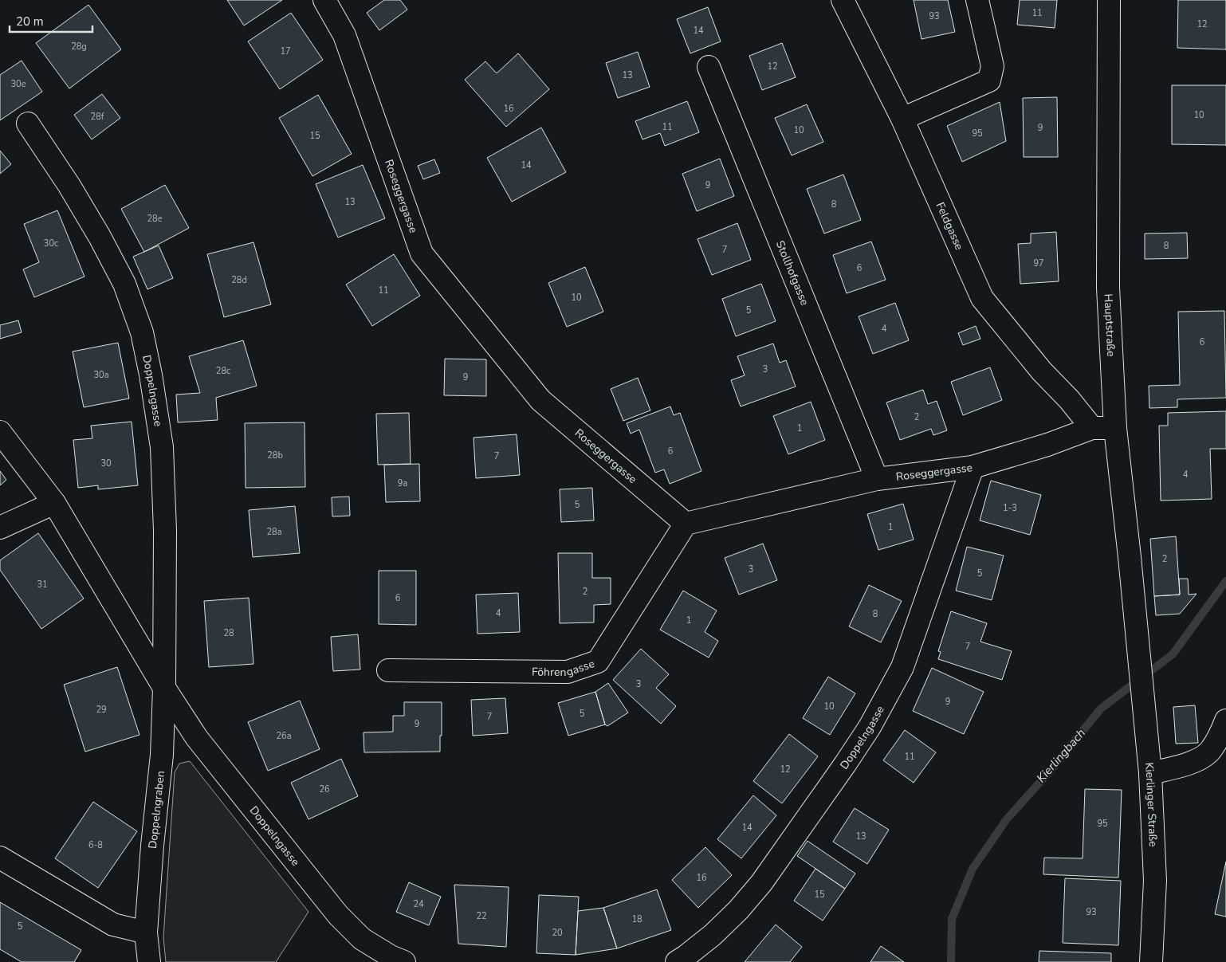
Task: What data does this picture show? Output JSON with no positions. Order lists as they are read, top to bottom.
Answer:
{
  "streets": {
    "street": [
      "Roseggergasse",
      "Feldgasse",
      "Stollhofgasse",
      "Hauptstraße",
      "Doppelngasse",
      "Föhrengasse",
      "Kierlinger Straße",
      "Doppelngraben"
    ]
  },
  "crossings": [
    ["Roseggergasse", "Feldgasse"],
    ["Roseggergasse", "Stollhofgasse"],
    ["Roseggergasse", "Hauptstraße"],
    ["Roseggergasse", "Doppelngasse"],
    ["Roseggergasse", "Föhrengasse"],
    ["Hauptstraße", "Kierlinger Straße"],
    ["Doppelngasse", "Doppelngraben"]
  ],
  "water": ["Kierlingbach"],
  "house_numbers": [
    "11",
    "93",
    "12",
    "14",
    "28g",
    "17",
    "12",
    "13",
    "30e",
    "16",
    "10",
    "28f",
    "11",
    "9",
    "10",
    "95",
    "15",
    "14",
    "9",
    "13",
    "8",
    "28e",
    "30c",
    "8",
    "7",
    "97",
    "6",
    "28d",
    "11",
    "10",
    "5",
    "4",
    "6",
    "3",
    "28c",
    "30a",
    "9",
    "2",
    "1",
    "6",
    "28b",
    "7",
    "30",
    "4",
    "9a",
    "5",
    "1-3",
    "1",
    "28a",
    "2",
    "3",
    "5",
    "31",
    "2",
    "6",
    "4",
    "8",
    "1",
    "28",
    "7",
    "3",
    "9",
    "10",
    "29",
    "5",
    "7",
    "9",
    "26a",
    "11",
    "12",
    "26",
    "95",
    "14",
    "13",
    "6-8",
    "16",
    "15",
    "24",
    "93",
    "22",
    "18",
    "5",
    "20"
  ],
  "scale_bar": "20 m"
}
